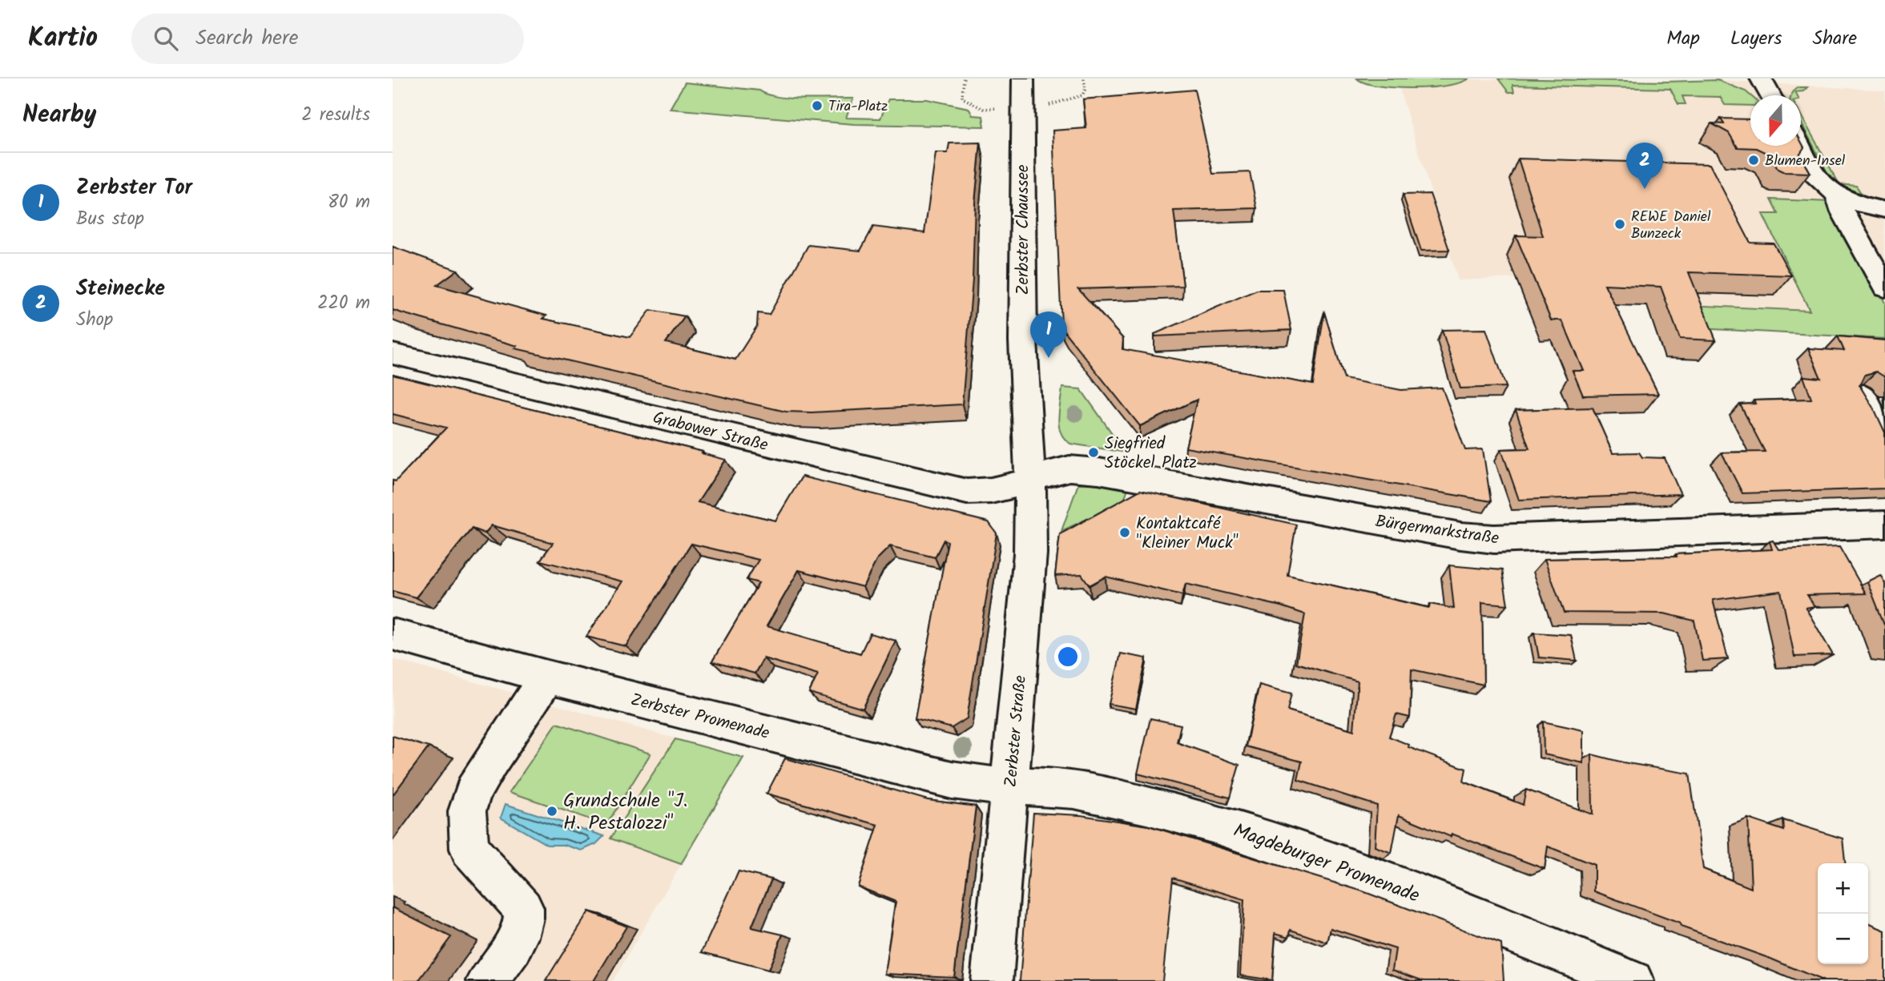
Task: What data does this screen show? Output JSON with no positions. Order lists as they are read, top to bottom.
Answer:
{
  "streets": {
    "street": [
      "Zerbster Chaussee",
      "Grabower Straße",
      "Bürgermarkstraße",
      "Zerbster Promenade",
      "Zerbster Straße",
      "Magdeburger Promenade"
    ]
  },
  "crossings": [
    ["Zerbster Chaussee", "Grabower Straße"],
    ["Zerbster Chaussee", "Bürgermarkstraße"],
    ["Zerbster Chaussee", "Zerbster Straße"],
    ["Grabower Straße", "Bürgermarkstraße"],
    ["Grabower Straße", "Zerbster Straße"],
    ["Bürgermarkstraße", "Zerbster Straße"],
    ["Zerbster Promenade", "Zerbster Straße"],
    ["Zerbster Promenade", "Magdeburger Promenade"],
    ["Zerbster Straße", "Magdeburger Promenade"]
  ],
  "places": [
    "Tira-Platz",
    "Blumen-Insel",
    "REWE Daniel Bunzeck",
    "Siegfried Stöckel Platz",
    "Kontaktcafé \"Kleiner Muck\"",
    "Grundschule \"J. H. Pestalozzi\""
  ],
  "north": "bottom",
  "page": {
    "header": "Kartio",
    "search": "Search here",
    "nav": ["Map", "Layers", "Share"],
    "heading": ["Nearby", "2 results"],
    "pins": ["2", "1"],
    "list": [
      {
        "mark": "1",
        "name": "Zerbster Tor",
        "note": "Bus stop",
        "value": "80 m"
      },
      {
        "mark": "2",
        "name": "Steinecke",
        "note": "Shop",
        "value": "220 m"
      }
    ],
    "map_buttons": ["+", "−"]
  }
}
